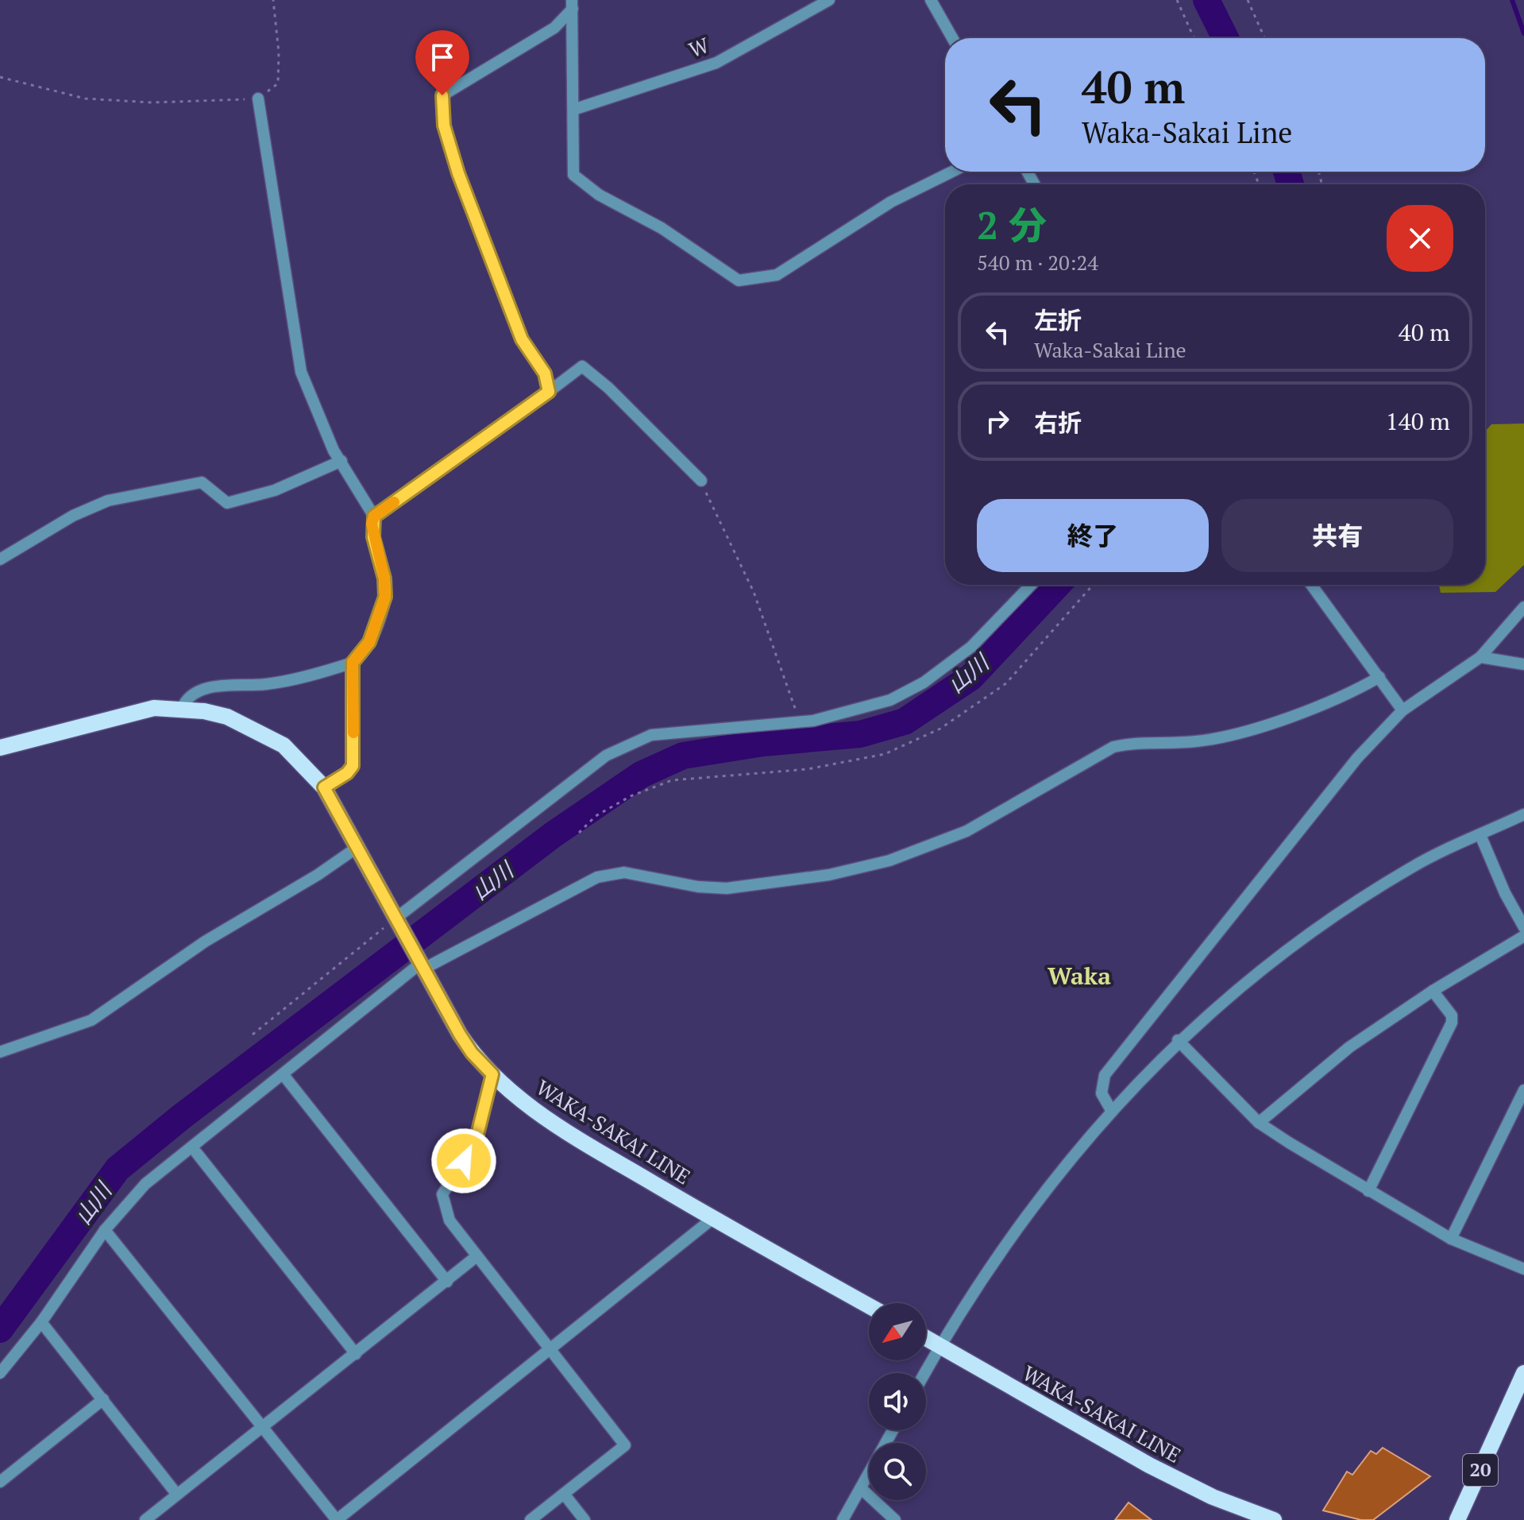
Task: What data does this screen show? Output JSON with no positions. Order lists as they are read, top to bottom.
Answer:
{
  "streets": {
    "main road": ["WAKA-SAKAI LINE", "20"],
    "street": ["W"]
  },
  "districts": ["Waka"],
  "water": ["山川"],
  "north": "bottom left",
  "page": {
    "turn": ["40 m", "Waka-Sakai Line"],
    "heading": ["2 分", "540 m · 20:24"],
    "list": [
      {
        "name": "左折",
        "note": "Waka-Sakai Line",
        "value": "40 m"
      },
      {
        "name": "右折",
        "value": "140 m"
      }
    ],
    "buttons": ["終了", "共有"]
  }
}
